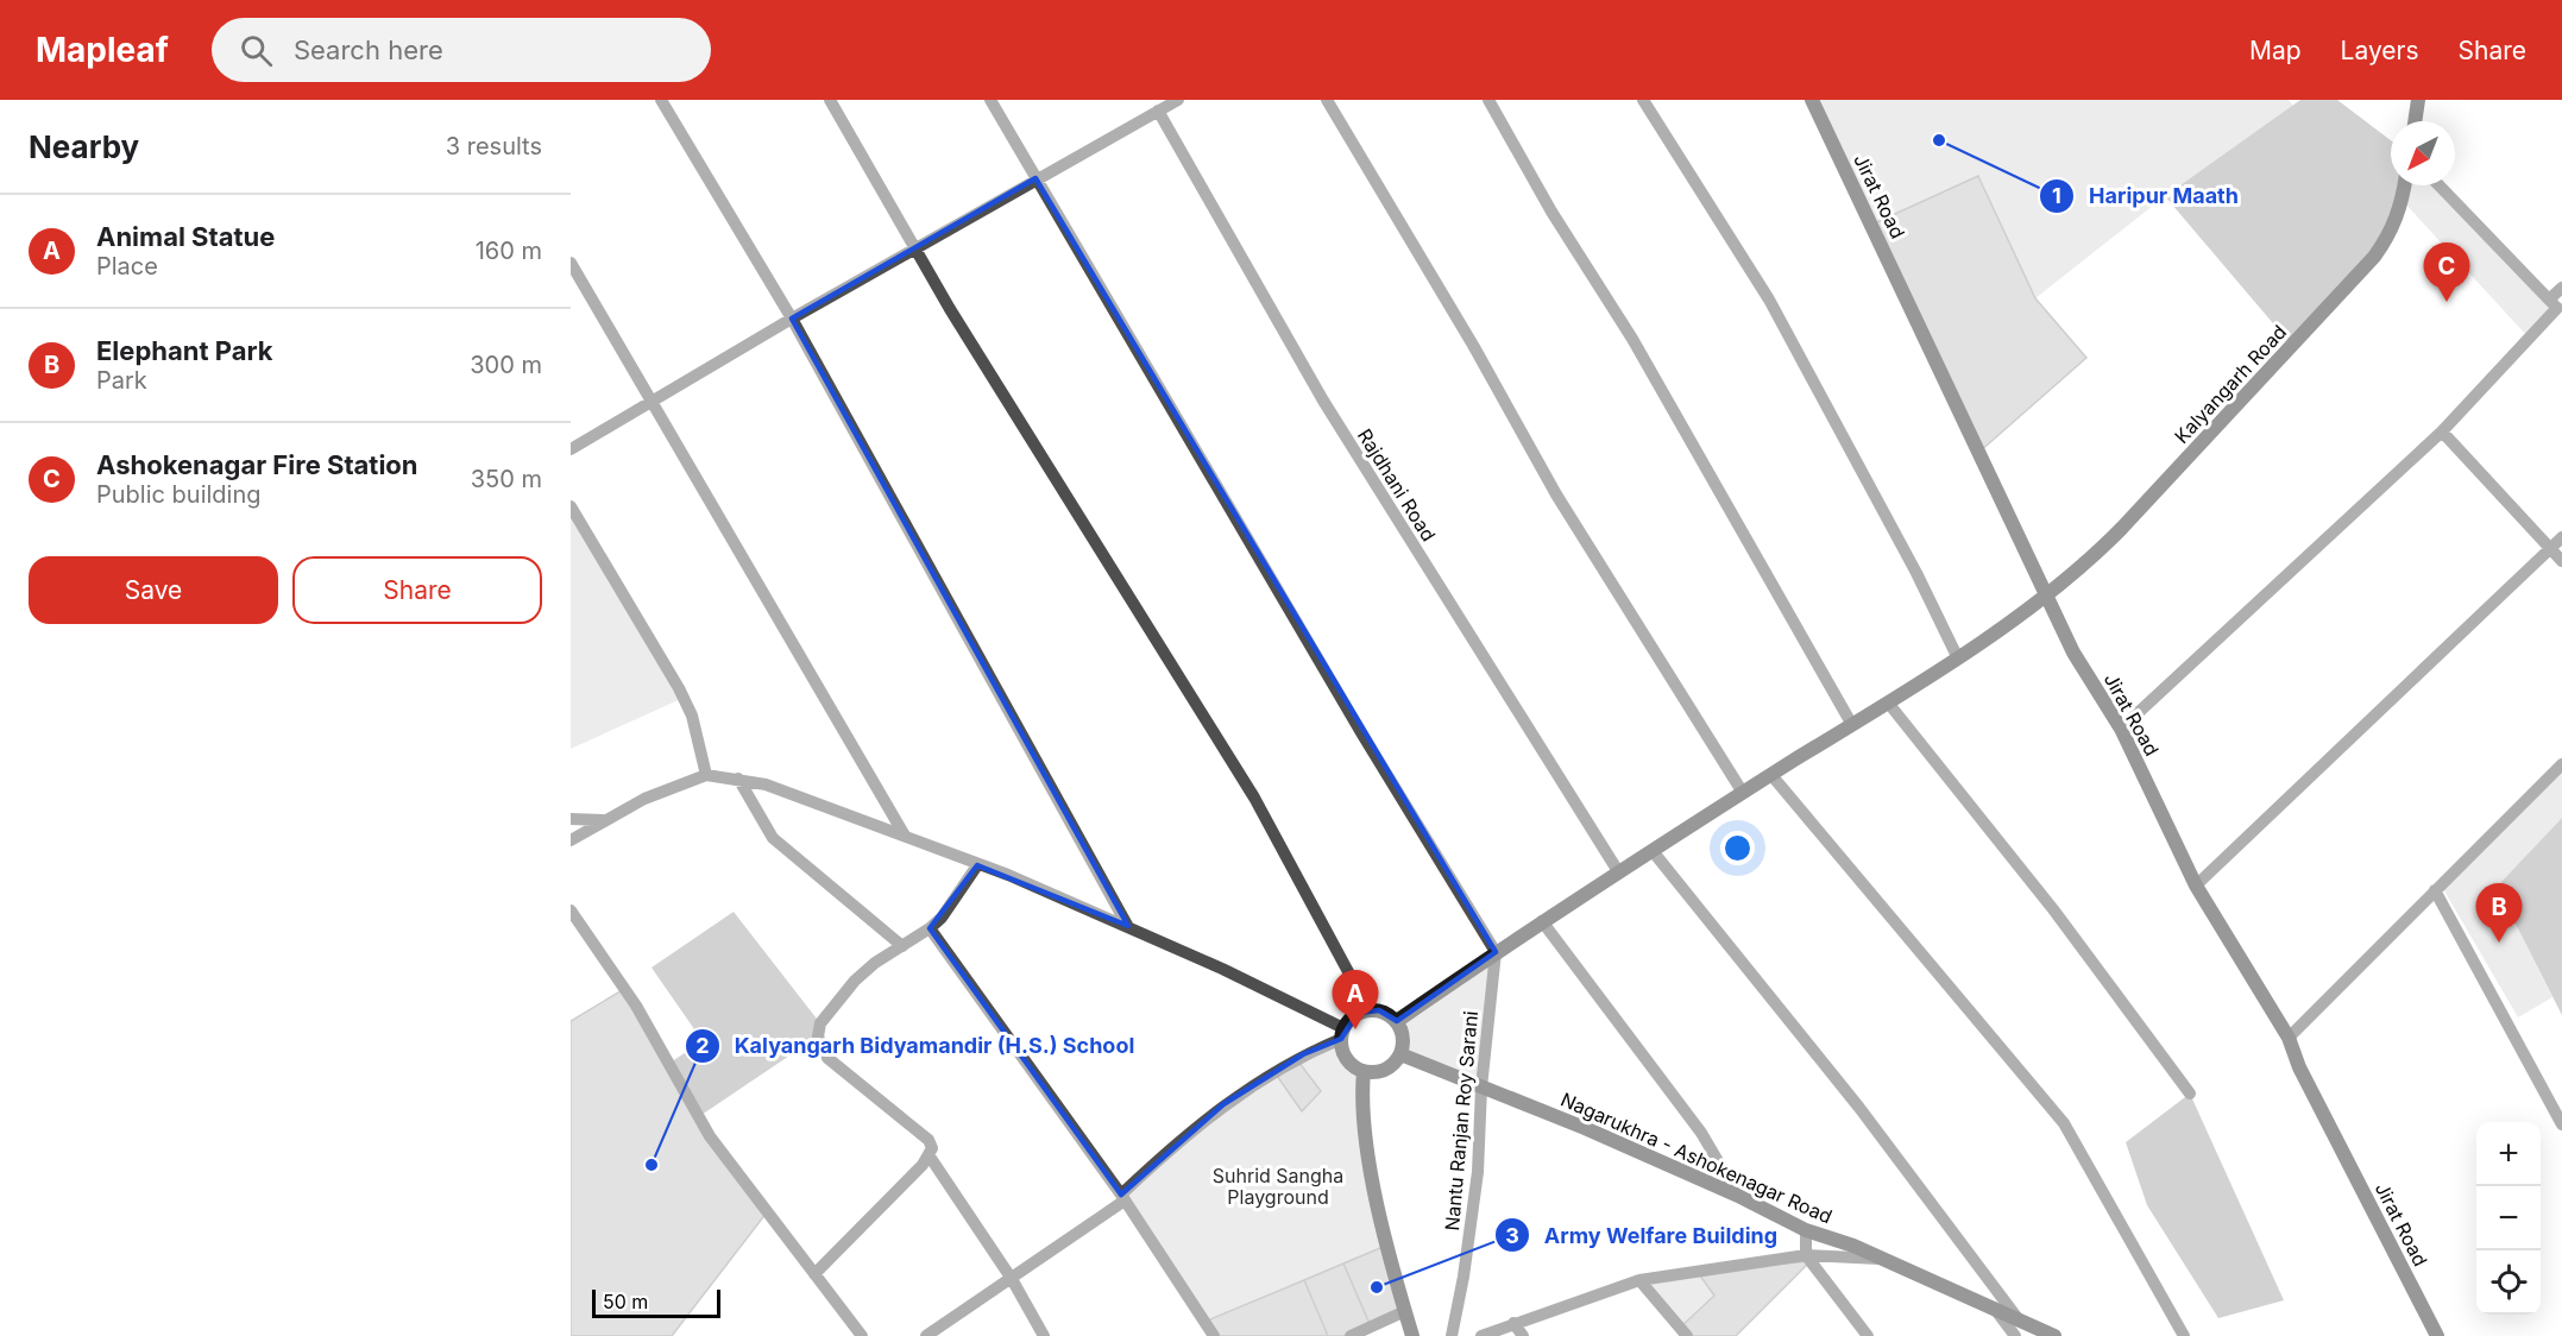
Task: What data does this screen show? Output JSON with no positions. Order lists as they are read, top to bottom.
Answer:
{
  "streets": {
    "main road": ["Jirat Road", "Kalyangarh Road", "Nagarukhra - Ashokenagar Road"],
    "street": ["Rajdhani Road", "Nantu Ranjan Roy Sarani"]
  },
  "crossings": [
    ["Jirat Road", "Kalyangarh Road"],
    ["Kalyangarh Road", "Rajdhani Road"],
    ["Kalyangarh Road", "Nantu Ranjan Roy Sarani"],
    ["Kalyangarh Road", "Nagarukhra - Ashokenagar Road"],
    ["Nantu Ranjan Roy Sarani", "Nagarukhra - Ashokenagar Road"]
  ],
  "parks": ["Suhrid Sangha Playground"],
  "places": ["Haripur Maath", "Kalyangarh Bidyamandir (H.S.) School", "Army Welfare Building"],
  "scale_bar": "50 m",
  "north": "bottom left",
  "page": {
    "header": "Mapleaf",
    "search": "Search here",
    "nav": ["Map", "Layers", "Share"],
    "heading": ["Nearby", "3 results"],
    "list": [
      {
        "mark": "A",
        "name": "Animal Statue",
        "note": "Place",
        "value": "160 m"
      },
      {
        "mark": "B",
        "name": "Elephant Park",
        "note": "Park",
        "value": "300 m"
      },
      {
        "mark": "C",
        "name": "Ashokenagar Fire Station",
        "note": "Public building",
        "value": "350 m"
      }
    ],
    "pins": ["C", "B", "A"],
    "buttons": ["Save", "Share"],
    "map_buttons": ["+", "−"],
    "scale": "50 m"
  }
}
